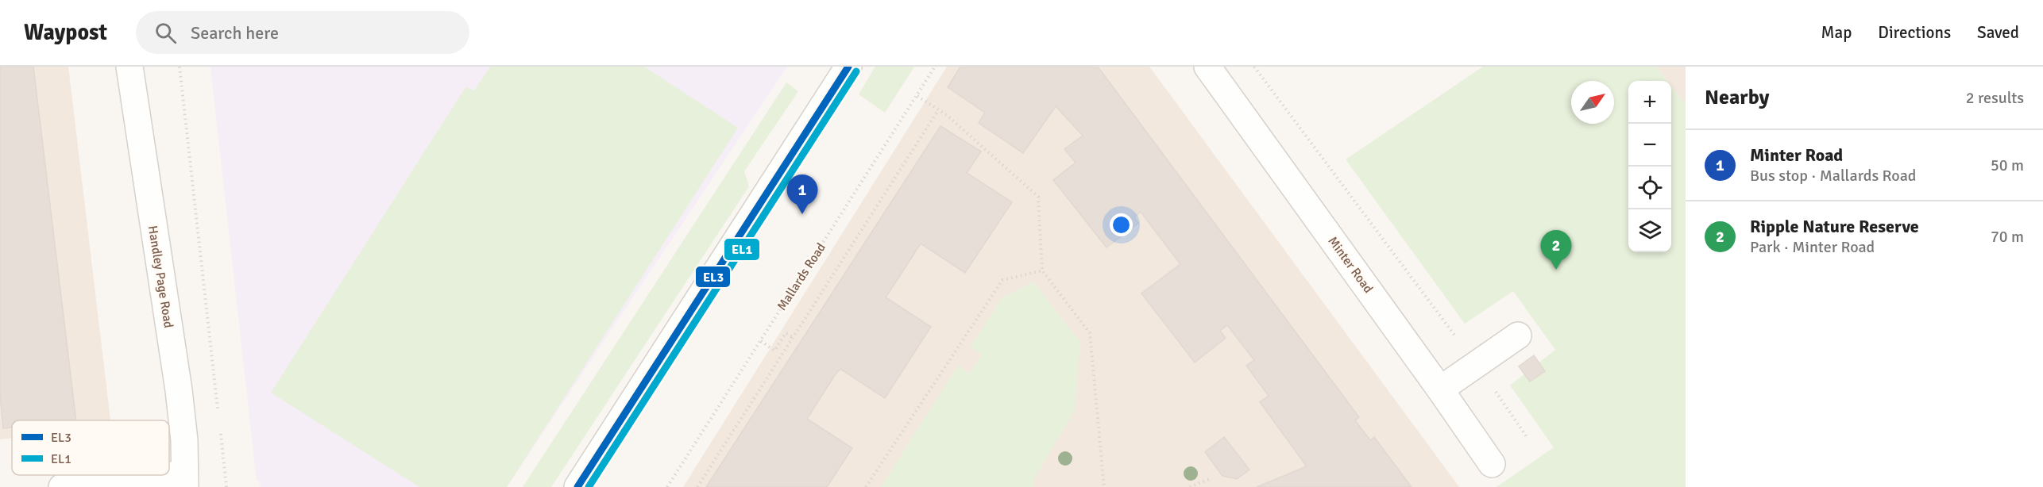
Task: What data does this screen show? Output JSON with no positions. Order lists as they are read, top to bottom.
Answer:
{
  "streets": {
    "street": ["Minter Road", "Handley Page Road"],
    "path": ["Mallards Road"]
  },
  "lines": ["transit line EL3", "transit line EL1"],
  "legend": ["EL3", "EL1"],
  "north": "top right",
  "page": {
    "header": "Waypost",
    "search": "Search here",
    "nav": ["Map", "Directions", "Saved"],
    "heading": ["Nearby", "2 results"],
    "map_buttons": ["+", "−"],
    "list": [
      {
        "mark": "1",
        "name": "Minter Road",
        "note": "Bus stop · Mallards Road",
        "value": "50 m"
      },
      {
        "mark": "2",
        "name": "Ripple Nature Reserve",
        "note": "Park · Minter Road",
        "value": "70 m"
      }
    ],
    "pins": ["1", "2"]
  }
}
